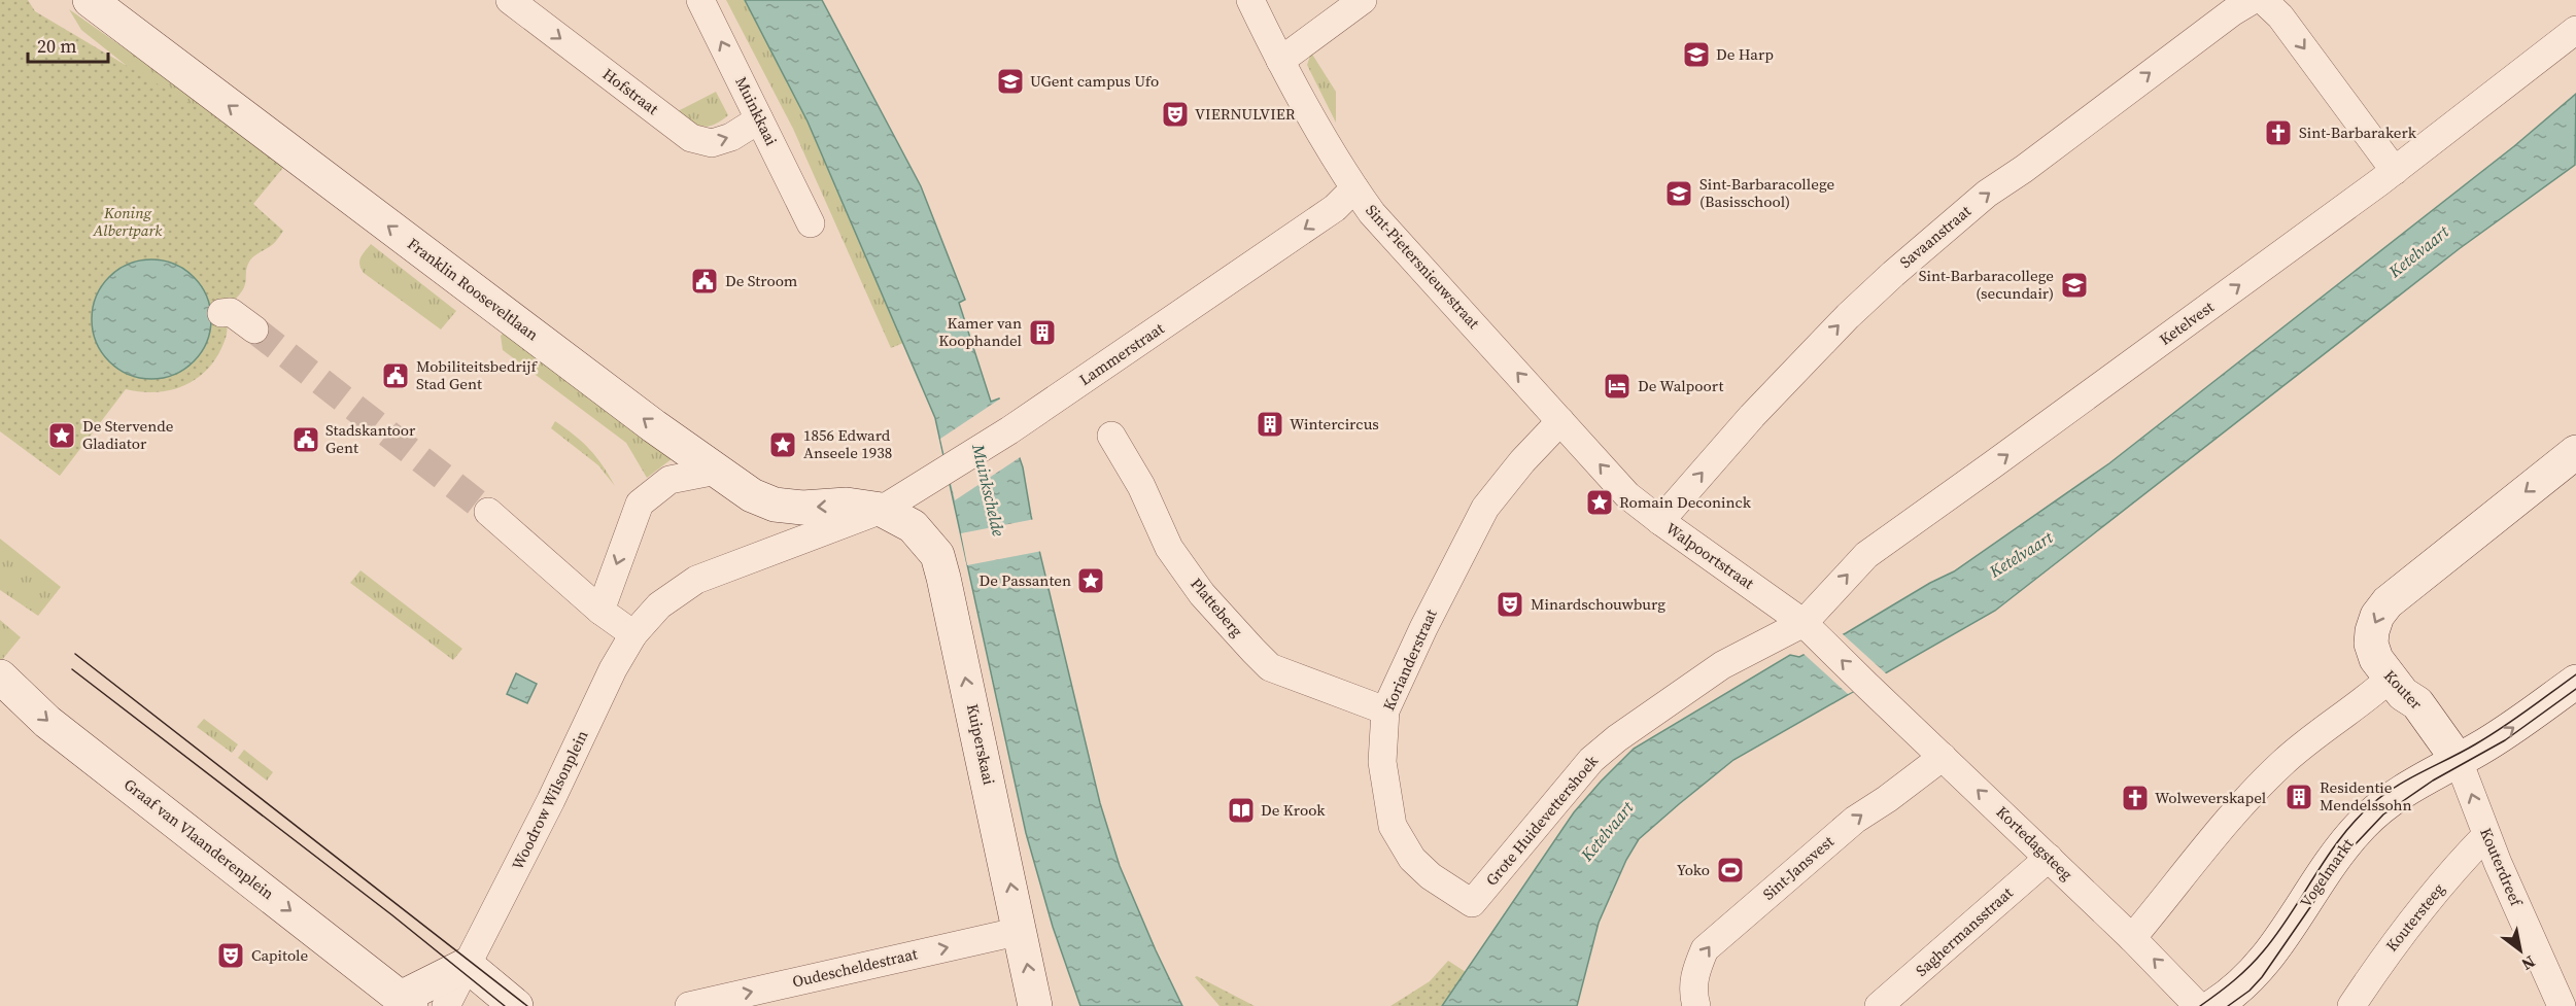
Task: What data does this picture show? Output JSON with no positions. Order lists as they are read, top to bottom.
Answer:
{
  "streets": {
    "street": [
      "Hofstraat",
      "Muinkkaai",
      "Savaanstraat",
      "Sint-Pietersnieuwstraat",
      "Franklin Rooseveltlaan",
      "Ketelvest",
      "Lammerstraat",
      "Walpoortstraat",
      "Platteberg",
      "Korianderstraat",
      "Kouter",
      "Kuiperskaai",
      "Woodrow Wilsonplein",
      "Grote Huidevettershoek",
      "Graaf van Vlaanderenplein",
      "Kortedagsteeg",
      "Kouterdreef",
      "Sint-Jansvest",
      "Vogelmarkt",
      "Koutersteeg",
      "Saghermansstraat",
      "Oudescheldestraat"
    ]
  },
  "crossings": [
    ["Hofstraat", "Muinkkaai"],
    ["Savaanstraat", "Walpoortstraat"],
    ["Sint-Pietersnieuwstraat", "Lammerstraat"],
    ["Sint-Pietersnieuwstraat", "Walpoortstraat"],
    ["Sint-Pietersnieuwstraat", "Korianderstraat"],
    ["Franklin Rooseveltlaan", "Lammerstraat"],
    ["Franklin Rooseveltlaan", "Kuiperskaai"],
    ["Franklin Rooseveltlaan", "Woodrow Wilsonplein"],
    ["Ketelvest", "Walpoortstraat"],
    ["Ketelvest", "Grote Huidevettershoek"],
    ["Lammerstraat", "Kuiperskaai"],
    ["Lammerstraat", "Woodrow Wilsonplein"],
    ["Walpoortstraat", "Korianderstraat"],
    ["Walpoortstraat", "Grote Huidevettershoek"],
    ["Walpoortstraat", "Kortedagsteeg"],
    ["Platteberg", "Korianderstraat"],
    ["Korianderstraat", "Grote Huidevettershoek"],
    ["Kouter", "Kouterdreef"],
    ["Kouter", "Vogelmarkt"],
    ["Kuiperskaai", "Woodrow Wilsonplein"],
    ["Kuiperskaai", "Oudescheldestraat"],
    ["Woodrow Wilsonplein", "Graaf van Vlaanderenplein"],
    ["Kortedagsteeg", "Sint-Jansvest"],
    ["Kortedagsteeg", "Saghermansstraat"],
    ["Kouterdreef", "Vogelmarkt"],
    ["Kouterdreef", "Koutersteeg"]
  ],
  "one_way": [
    "Hofstraat",
    "Muinkkaai",
    "Savaanstraat",
    "Sint-Pietersnieuwstraat",
    "Franklin Rooseveltlaan",
    "Ketelvest",
    "Lammerstraat",
    "Walpoortstraat",
    "Kouter",
    "Kuiperskaai",
    "Graaf van Vlaanderenplein",
    "Kortedagsteeg",
    "Sint-Jansvest",
    "Oudescheldestraat"
  ],
  "water": ["Ketelvaart", "Muinkschelde"],
  "parks": ["Koning Albertpark"],
  "places": {
    "school or university": [
      "De Harp",
      "UGent campus Ufo",
      "Sint-Barbaracollege (Basisschool)",
      "Sint-Barbaracollege (secundair)"
    ],
    "theatre": ["VIERNULVIER", "Minardschouwburg", "Capitole"],
    "church": ["Sint-Barbarakerk", "Wolweverskapel"],
    "public building": ["De Stroom", "Mobiliteitsbedrijf Stad Gent", "Stadskantoor Gent"],
    "building": ["Kamer van Koophandel", "Wintercircus", "Residentie Mendelssohn"],
    "hotel": ["De Walpoort"],
    "place": [
      "De Stervende Gladiator",
      "1856 Edward Anseele 1938",
      "Romain Deconinck",
      "De Passanten"
    ],
    "library": ["De Krook"],
    "sports": ["Yoko"]
  },
  "scale_bar": "20 m",
  "north": "bottom right"
}
